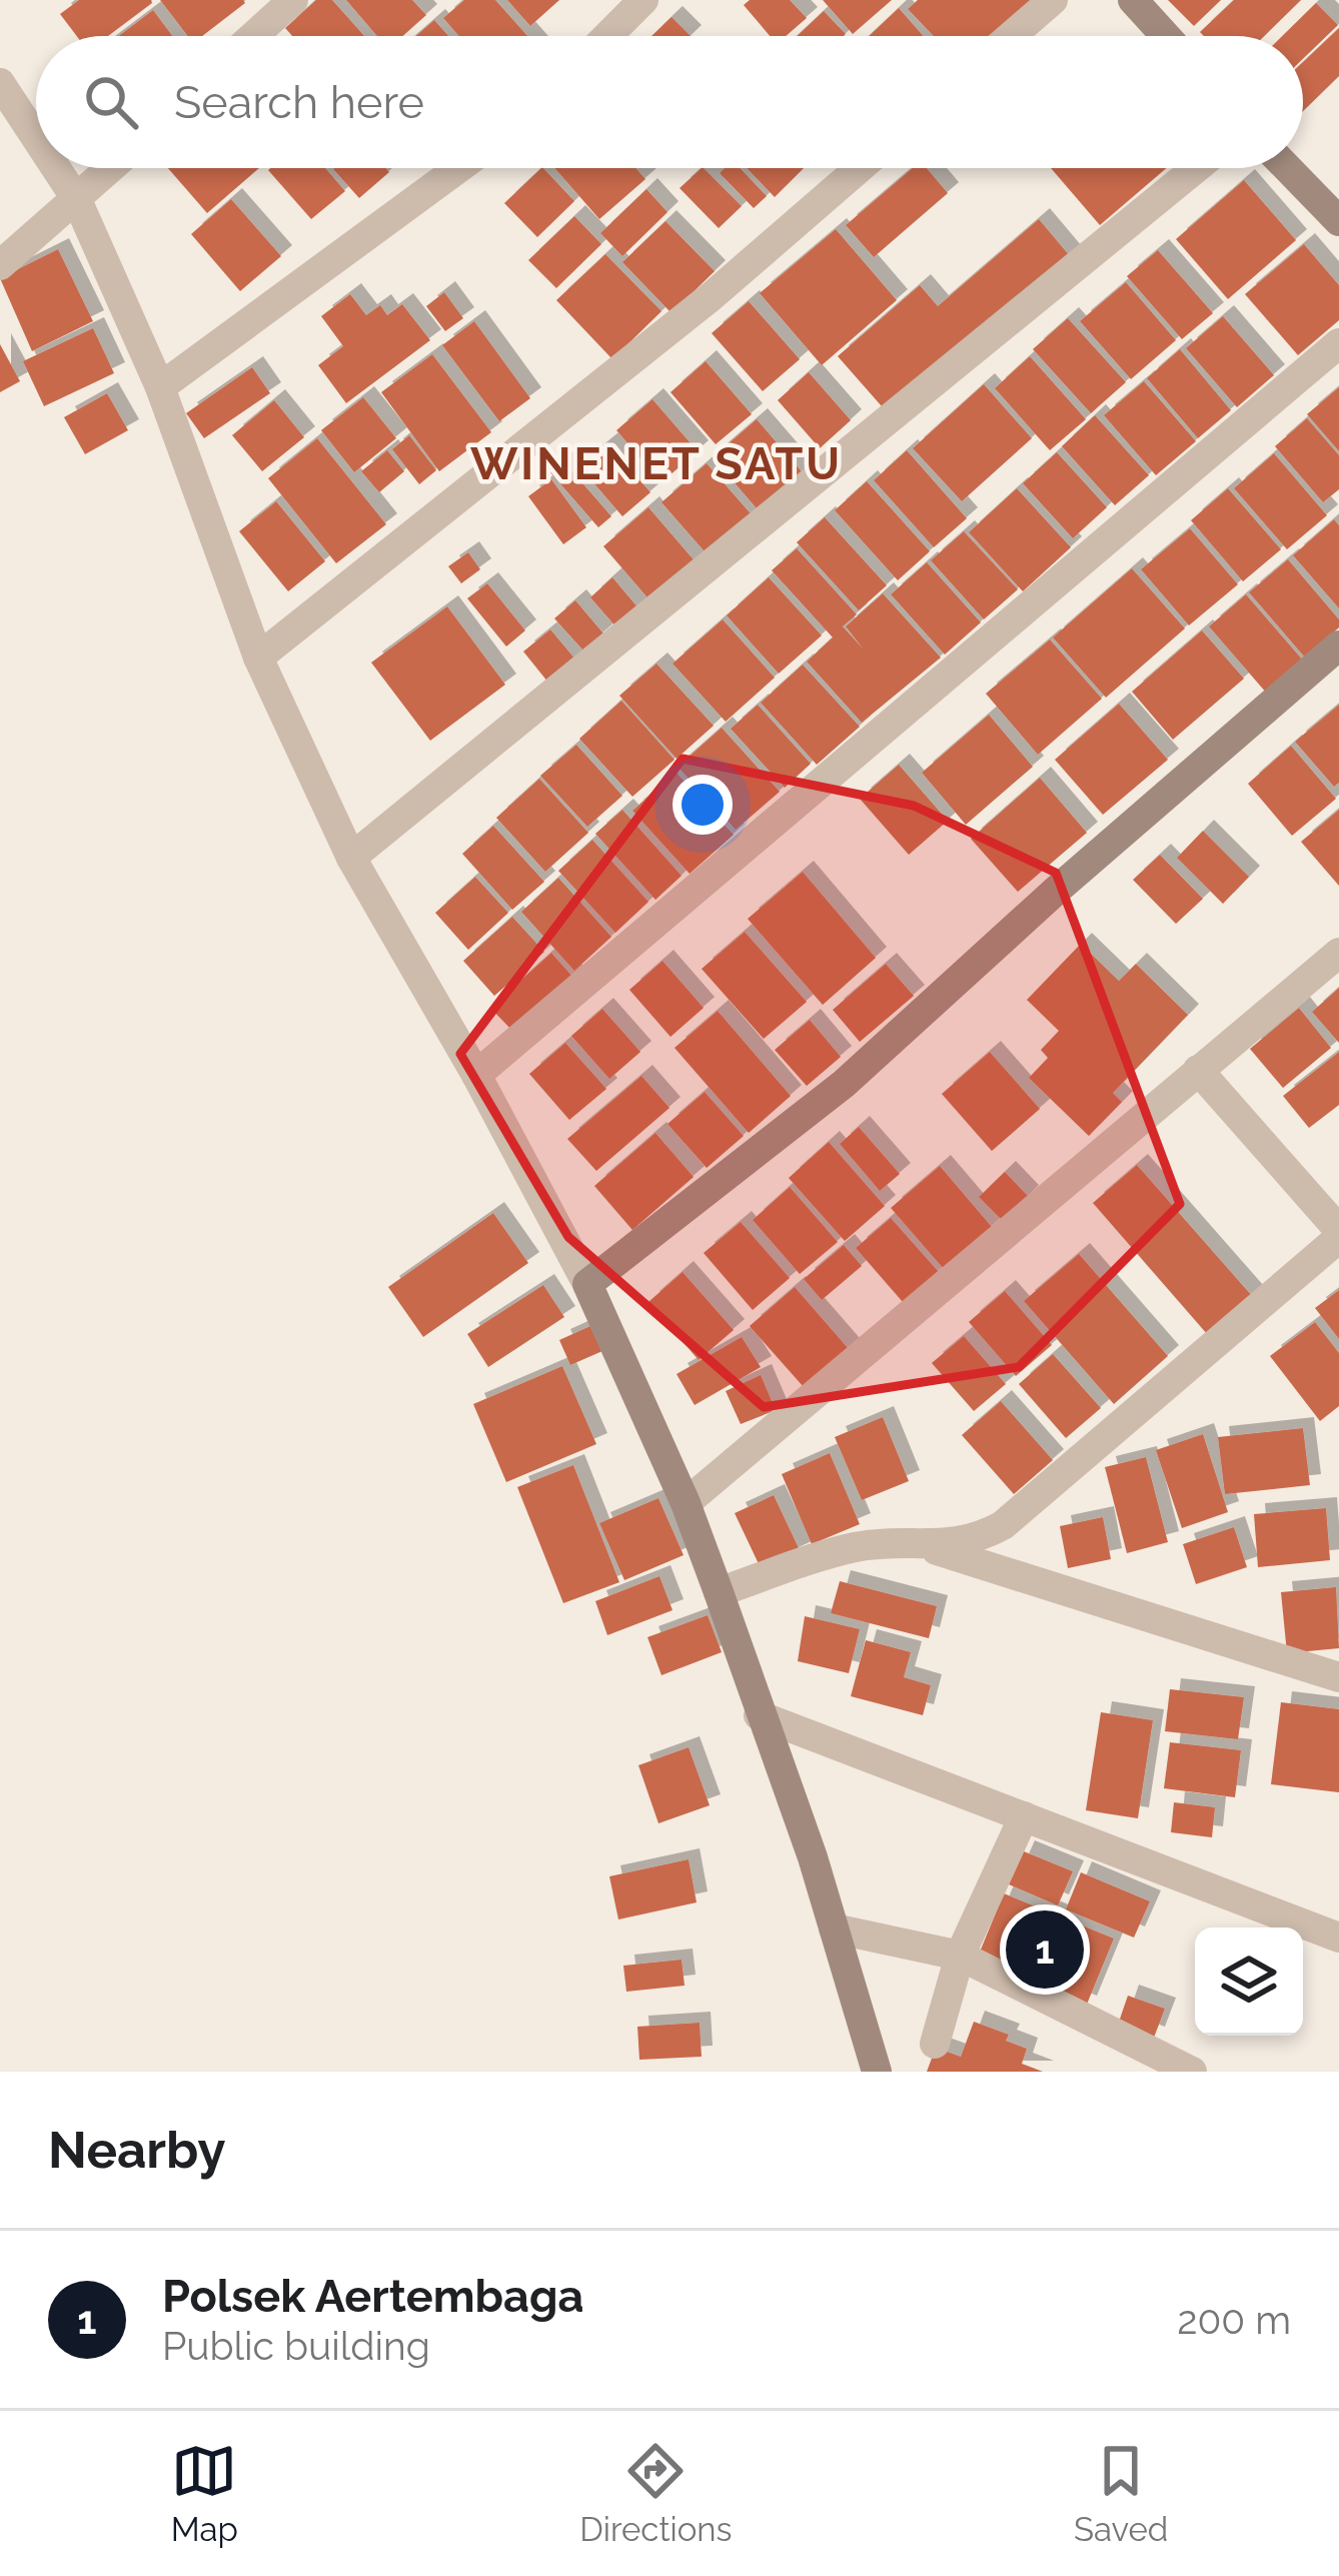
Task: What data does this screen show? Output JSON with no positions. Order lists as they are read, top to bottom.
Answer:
{
  "districts": ["WINENET SATU"],
  "page": {
    "search": "Search here",
    "pins": "1",
    "heading": "Nearby",
    "list": [
      {
        "mark": "1",
        "name": "Polsek Aertembaga",
        "note": "Public building",
        "value": "200 m"
      }
    ],
    "nav": ["Map", "Directions", "Saved"]
  }
}
